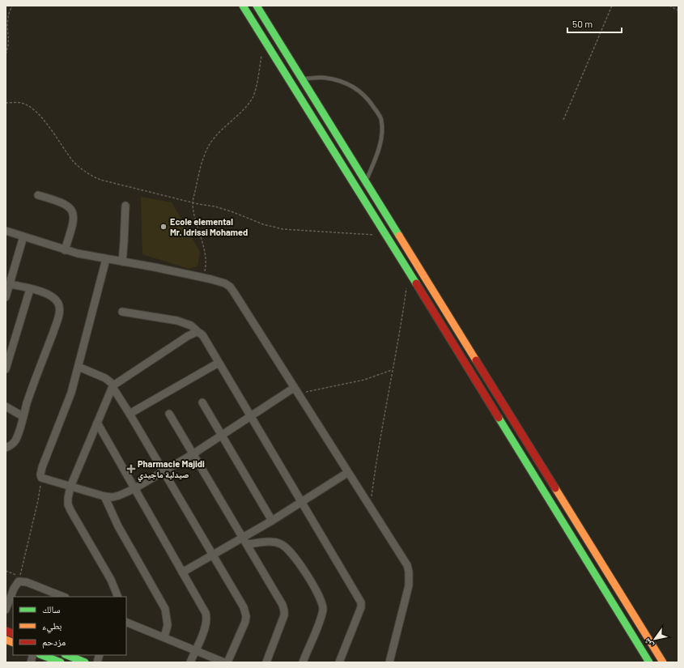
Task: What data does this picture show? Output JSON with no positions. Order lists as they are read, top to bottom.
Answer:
{
  "places": {
    "other": ["Ecole elemental Mr. Idrissi Mohamed"],
    "health": ["Pharmacie Majidi صيدلية ماجيدي"]
  },
  "legend": ["سالك", "بطيء", "مزدحم"],
  "scale_bar": "50 m",
  "north": "bottom left"
}
